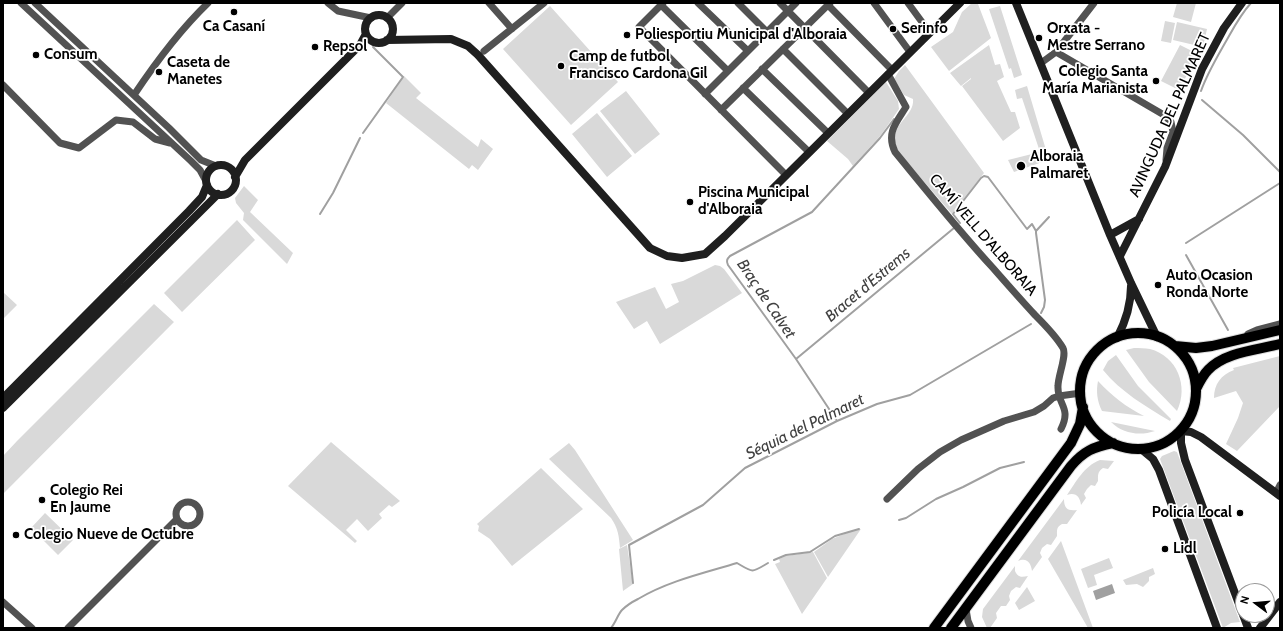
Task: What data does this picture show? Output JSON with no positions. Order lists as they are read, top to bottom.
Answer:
{
  "streets": {
    "street": ["AVINGUDA DEL PALMARET", "CAMÍ VELL D'ALBORAIA"]
  },
  "water": ["Bracet d'Estrems", "Braç de Calvet", "Séquia del Palmaret"],
  "places": [
    "Ca Casaní",
    "Serinfo",
    "Poliesportiu Municipal d'Alboraia",
    "Orxata - Mestre Serrano",
    "Repsol",
    "Consum",
    "Camp de futbol Francisco Cardona Gil",
    "Caseta de Manetes",
    "Colegio Santa María Marianista",
    "Alboraia Palmaret",
    "Piscina Municipal d'Alboraia",
    "Auto Ocasion Ronda Norte",
    "Colegio Rei En Jaume",
    "Policía Local",
    "Colegio Nueve de Octubre",
    "Lidl"
  ],
  "north": "left"
}
